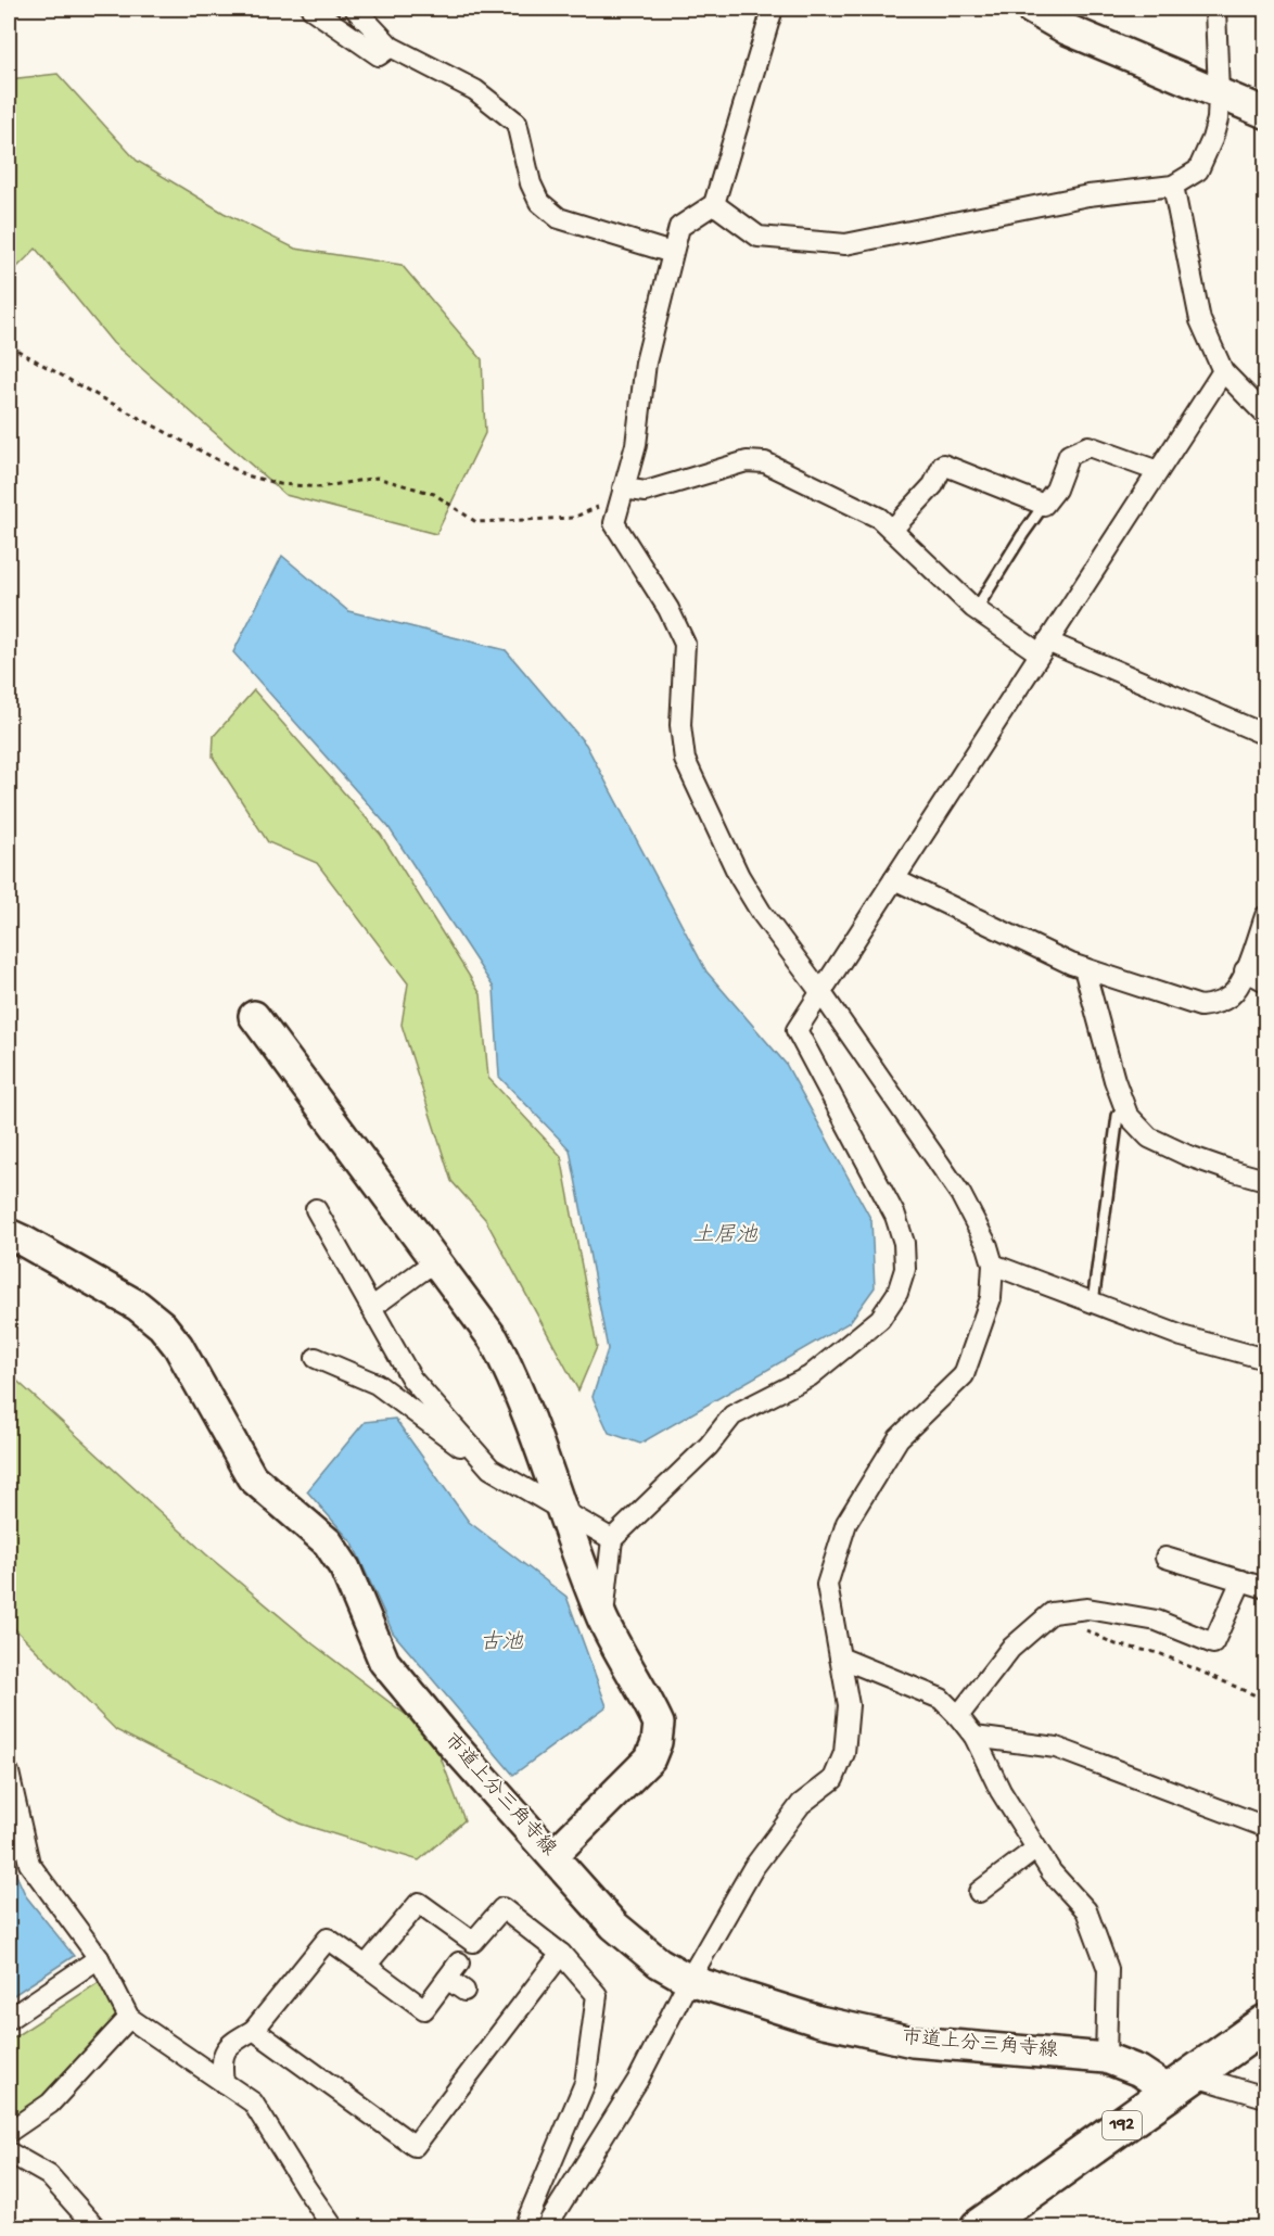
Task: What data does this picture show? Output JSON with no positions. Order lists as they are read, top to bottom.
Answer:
{
  "streets": {
    "highway": ["192"],
    "street": ["市道上分三角寺線"]
  },
  "crossings": [
    ["市道上分三角寺線", "192"]
  ],
  "water": ["土居池", "古池"]
}
